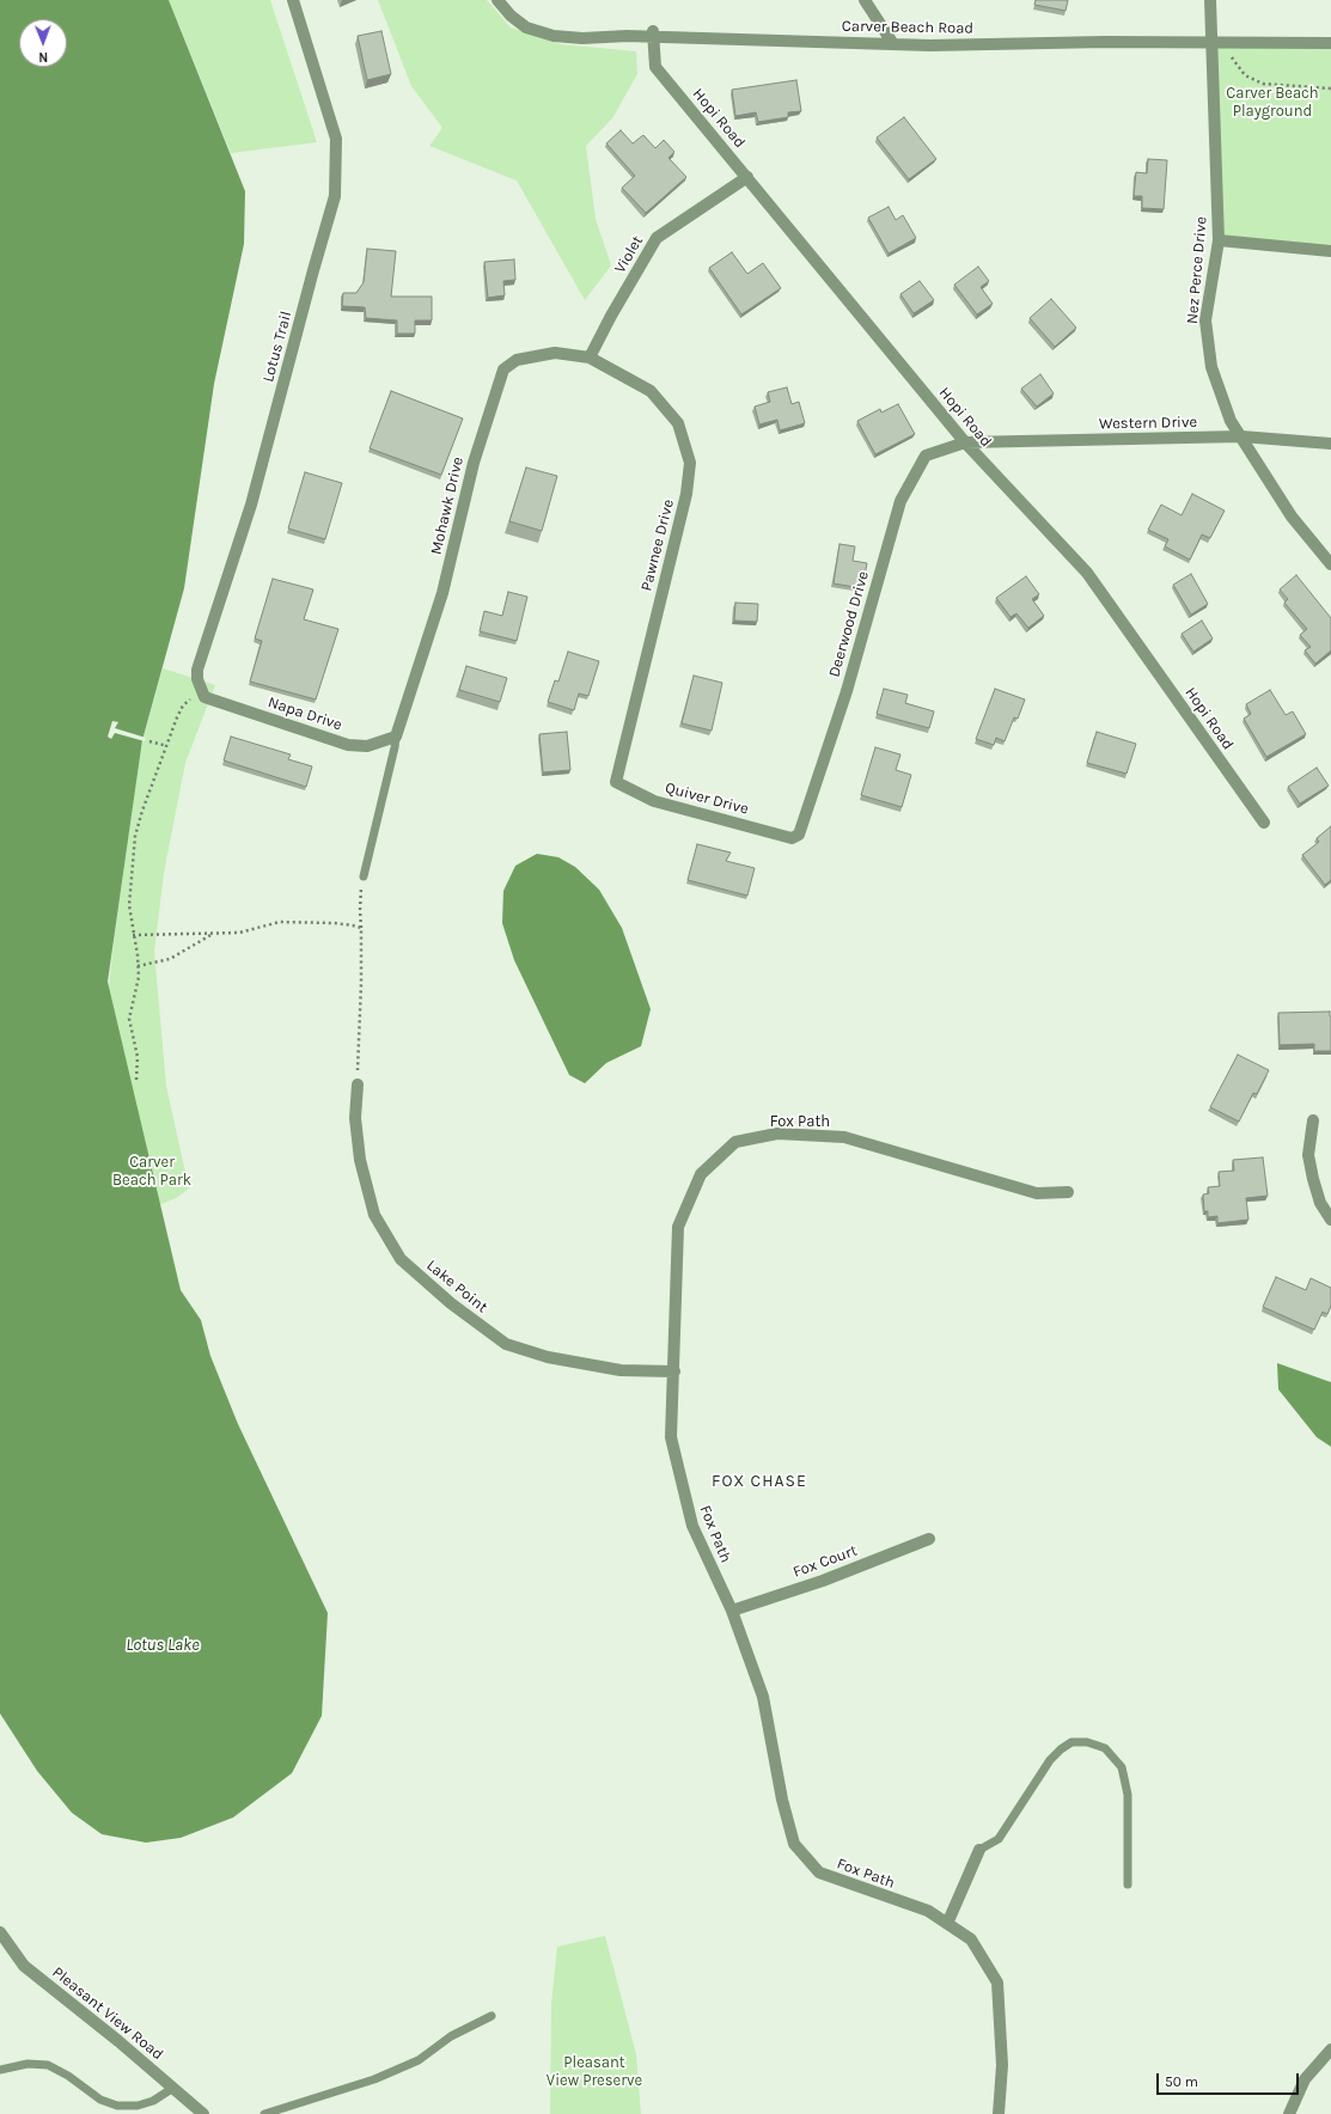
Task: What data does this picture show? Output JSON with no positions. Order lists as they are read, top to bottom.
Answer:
{
  "streets": {
    "street": [
      "Carver Beach Road",
      "Hopi Road",
      "Violet",
      "Nez Perce Drive",
      "Lotus Trail",
      "Western Drive",
      "Mohawk Drive",
      "Pawnee Drive",
      "Deerwood Drive",
      "Napa Drive",
      "Quiver Drive",
      "Fox Path",
      "Lake Point",
      "Fox Court",
      "Pleasant View Road"
    ]
  },
  "crossings": [
    ["Carver Beach Road", "Hopi Road"],
    ["Carver Beach Road", "Nez Perce Drive"],
    ["Hopi Road", "Violet"],
    ["Hopi Road", "Western Drive"],
    ["Hopi Road", "Deerwood Drive"],
    ["Violet", "Mohawk Drive"],
    ["Violet", "Pawnee Drive"],
    ["Nez Perce Drive", "Western Drive"],
    ["Lotus Trail", "Napa Drive"],
    ["Western Drive", "Deerwood Drive"],
    ["Mohawk Drive", "Pawnee Drive"],
    ["Mohawk Drive", "Napa Drive"],
    ["Pawnee Drive", "Quiver Drive"],
    ["Deerwood Drive", "Quiver Drive"],
    ["Fox Path", "Lake Point"],
    ["Fox Path", "Fox Court"]
  ],
  "districts": ["FOX CHASE"],
  "water": ["Lotus Lake"],
  "parks": ["Carver Beach Playground", "Carver Beach Park", "Pleasant View Preserve"],
  "scale_bar": "50 m",
  "north": "bottom"
}
